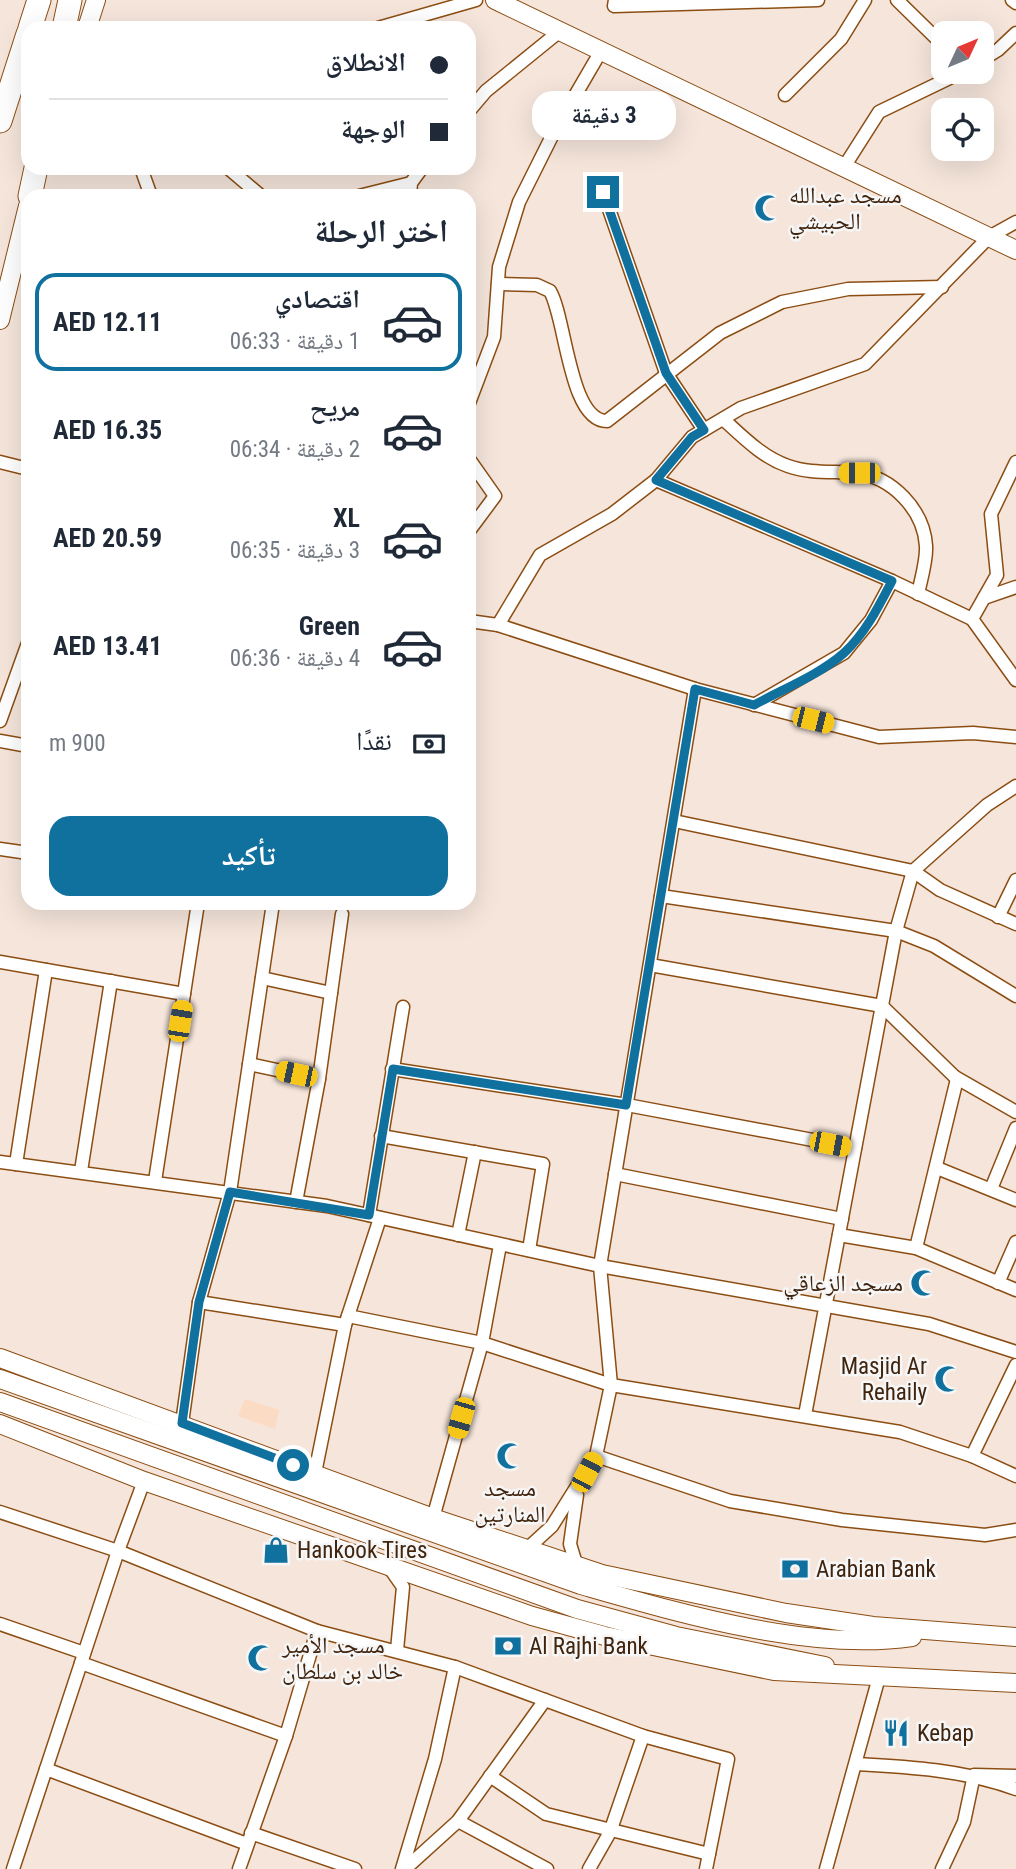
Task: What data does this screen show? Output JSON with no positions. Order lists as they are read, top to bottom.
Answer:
{
  "places": {
    "mosque": [
      "مسجد عبدالله الحبيشي",
      "مسجد الزعاقي",
      "Masjid Ar Rehaily",
      "مسجد المنارتين",
      "مسجد الأمير خالد بن سلطان"
    ],
    "shop": ["Hankook Tires"],
    "bank": ["Arabian Bank", "Al Rajhi Bank"],
    "restaurant": ["Kebap"]
  },
  "north": "top right",
  "page": {
    "banner": ["الانطلاق", "الوجهة"],
    "bubble": "3 دقيقة",
    "heading": "اختر الرحلة",
    "list": [
      {
        "name": "اقتصادي",
        "note": "1 دقيقة · 06:33",
        "value": "AED 12.11"
      },
      {
        "name": "مريح",
        "note": "2 دقيقة · 06:34",
        "value": "AED 16.35"
      },
      {
        "name": "XL",
        "note": "3 دقيقة · 06:35",
        "value": "AED 20.59"
      },
      {
        "name": "Green",
        "note": "4 دقيقة · 06:36",
        "value": "AED 13.41"
      }
    ],
    "pay": ["نقدًا", "900 m"],
    "buttons": "تأكيد"
  }
}
